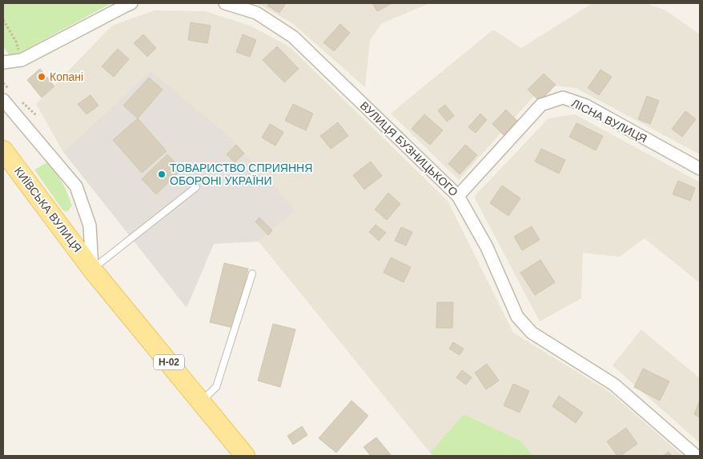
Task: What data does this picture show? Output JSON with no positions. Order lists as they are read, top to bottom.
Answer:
{
  "streets": {
    "main road": ["КИЇВСЬКА ВУЛИЦЯ", "Н-02"],
    "street": ["ЛІСНА ВУЛИЦЯ", "ВУЛИЦЯ БУЗНИЦЬКОГО"]
  },
  "crossings": [
    ["ЛІСНА ВУЛИЦЯ", "ВУЛИЦЯ БУЗНИЦЬКОГО"],
    ["КИЇВСЬКА ВУЛИЦЯ", "Н-02"]
  ],
  "places": ["Копані", "ТОВАРИСТВО СПРИЯННЯ ОБОРОНІ УКРАЇНИ"]
}
